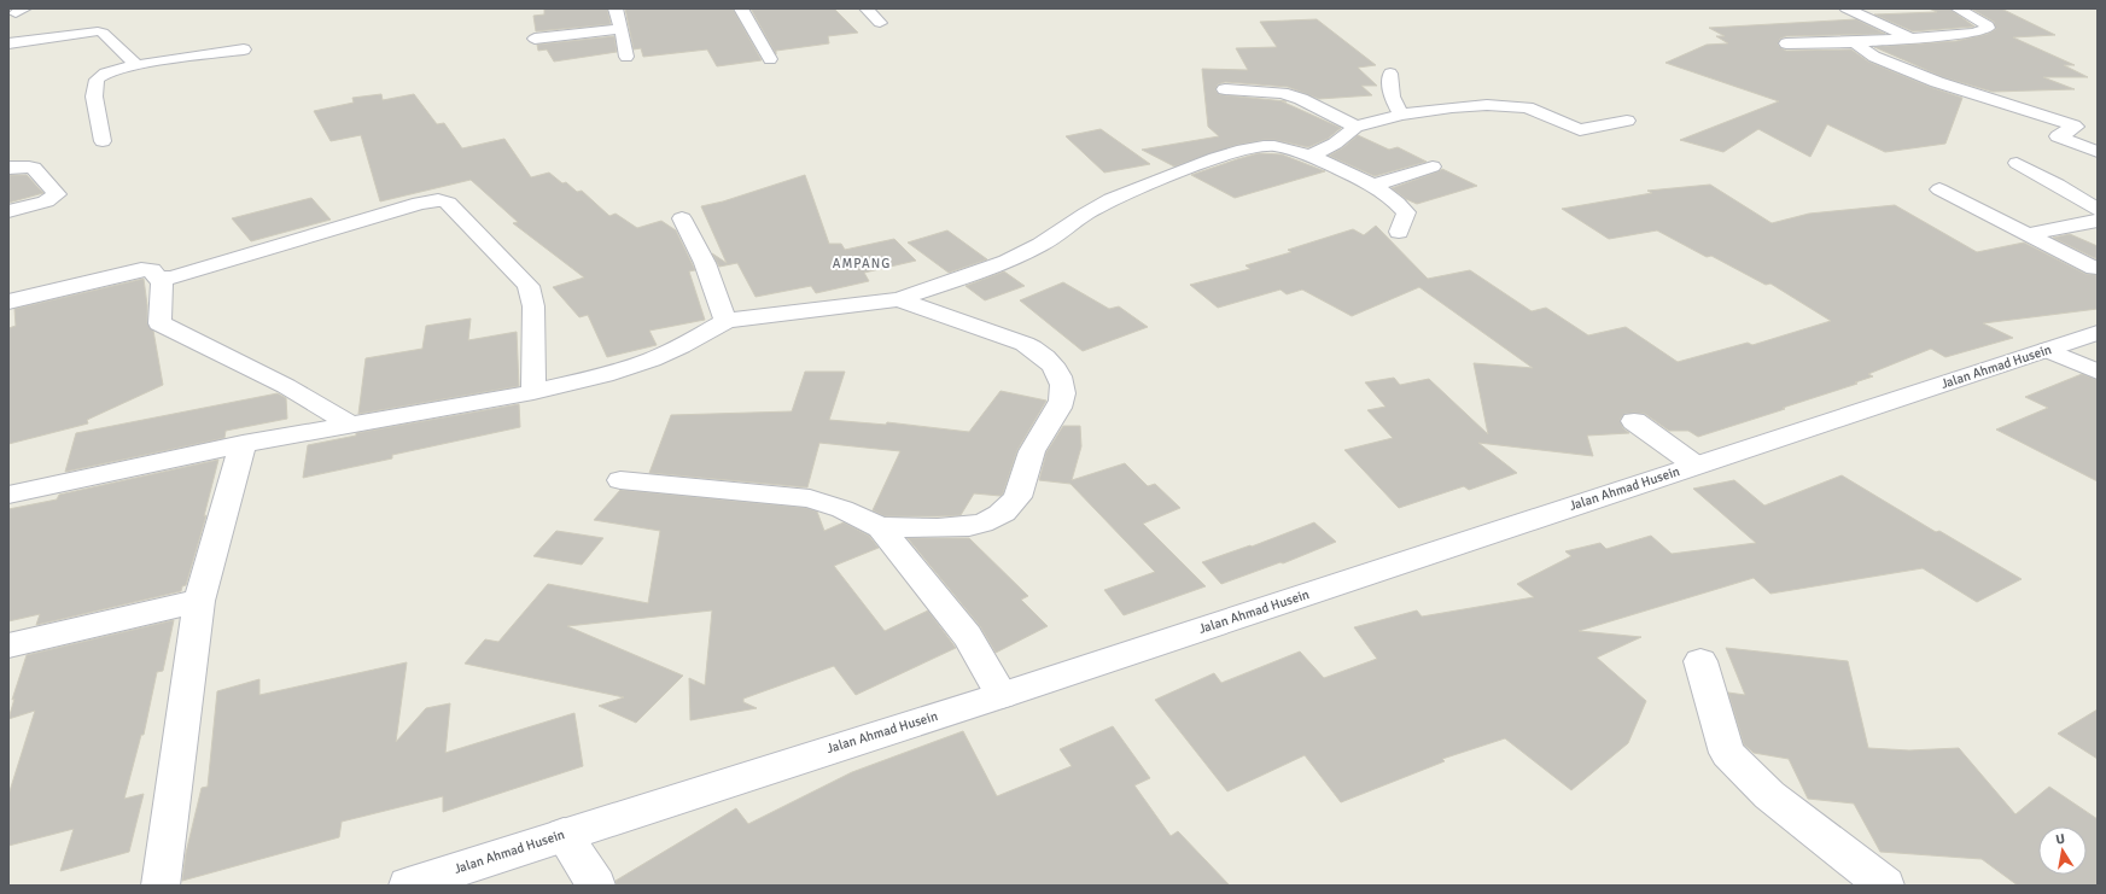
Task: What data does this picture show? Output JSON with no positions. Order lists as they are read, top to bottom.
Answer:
{
  "streets": {
    "street": ["Jalan Ahmad Husein"]
  },
  "districts": ["AMPANG"],
  "north": "top"
}
